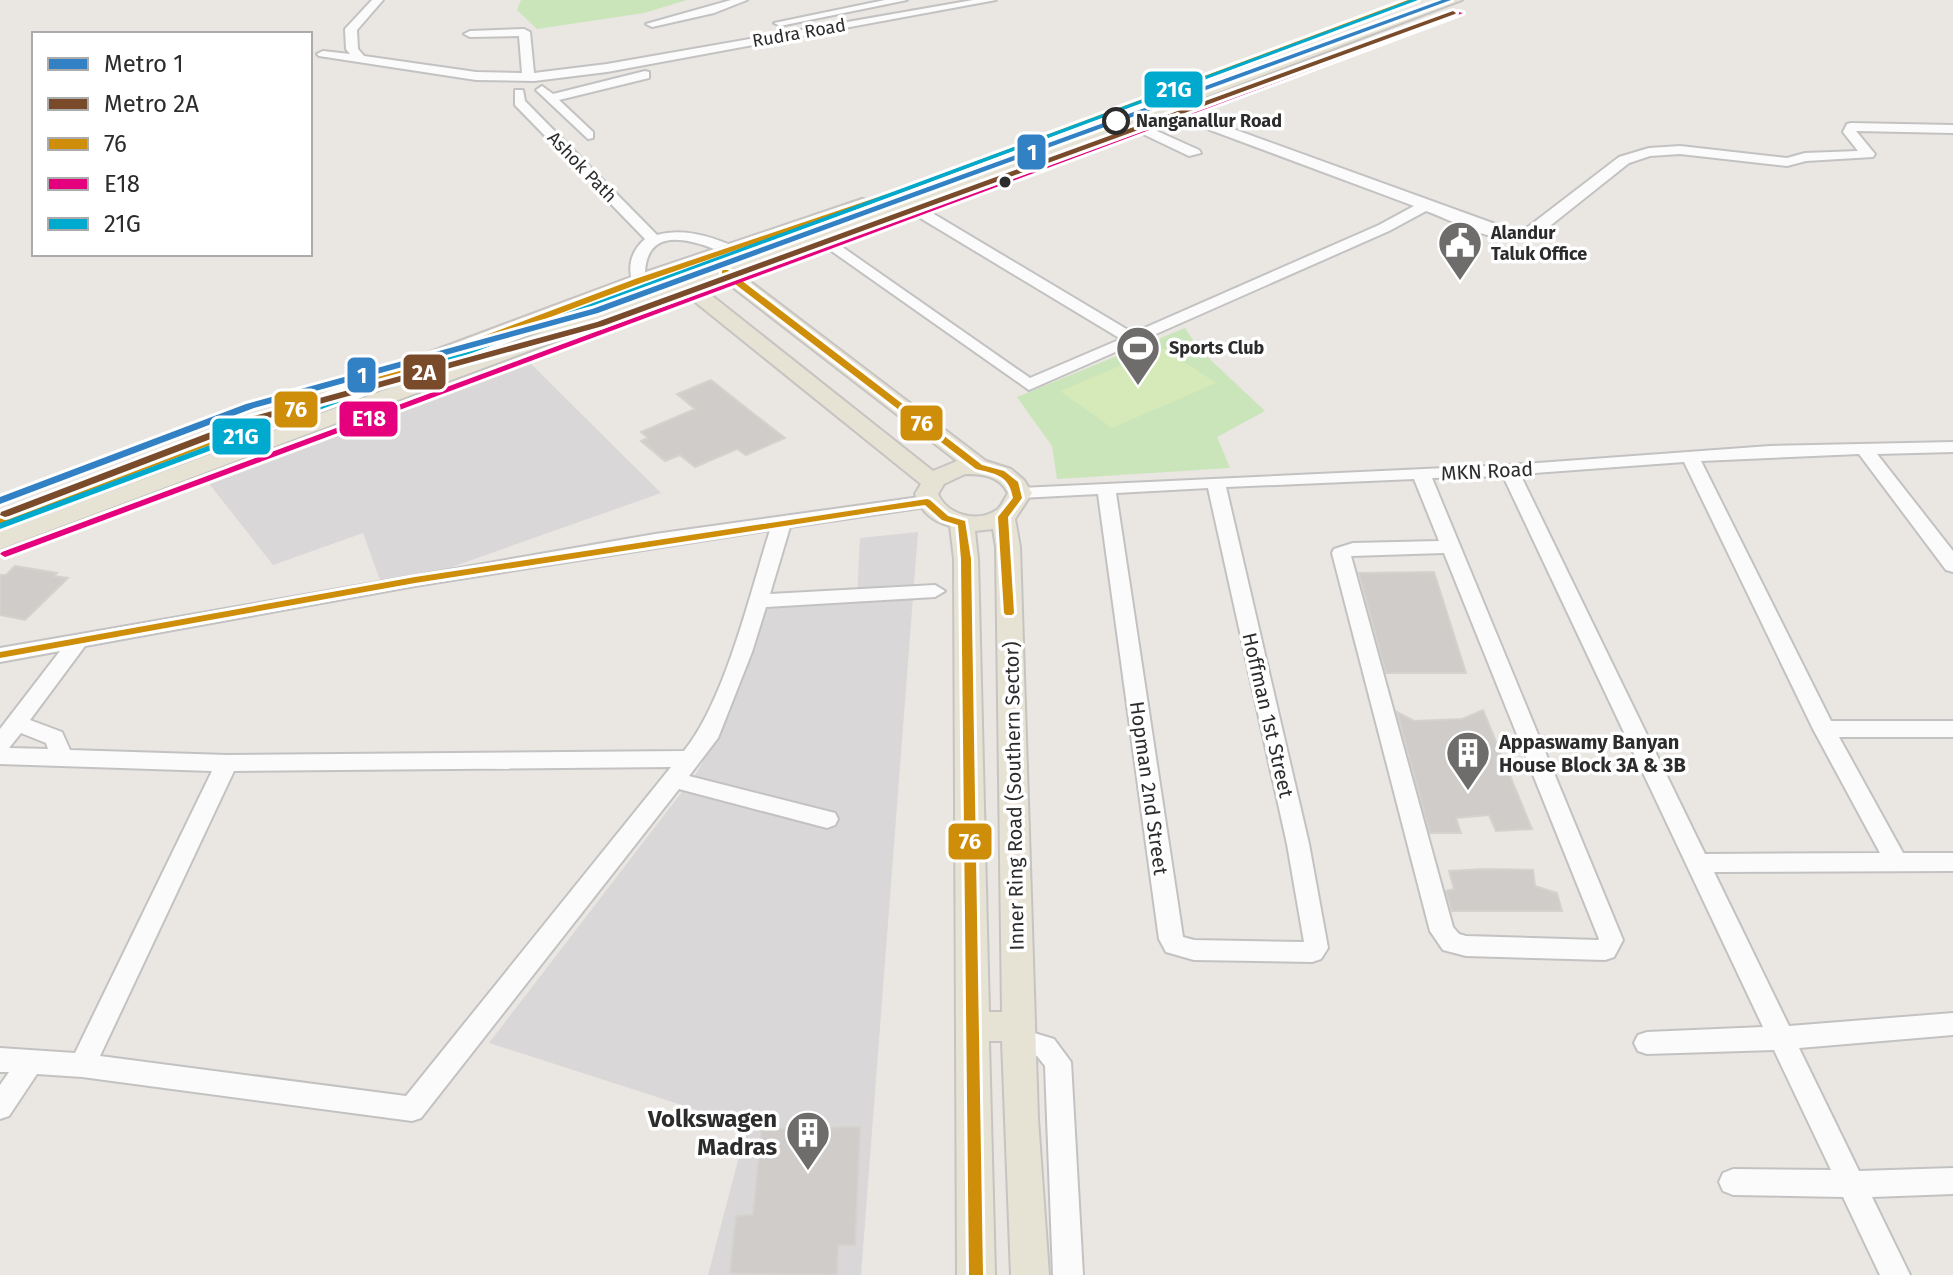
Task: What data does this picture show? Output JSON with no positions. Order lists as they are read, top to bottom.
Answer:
{
  "streets": {
    "main road": ["Inner Ring Road (Southern Sector)"],
    "street": [
      "Rudra Road",
      "Ashok Path",
      "MKN Road",
      "Hoffman 1st Street",
      "Hopman 2nd Street"
    ]
  },
  "crossings": [
    ["MKN Road", "Hoffman 1st Street"],
    ["MKN Road", "Hopman 2nd Street"],
    ["MKN Road", "Inner Ring Road (Southern Sector)"],
    ["Hoffman 1st Street", "Hopman 2nd Street"]
  ],
  "places": {
    "other": ["Nanganallur Road"],
    "public building": ["Alandur Taluk Office"],
    "sports": ["Sports Club"],
    "building": ["Appaswamy Banyan House Block 3A & 3B", "Volkswagen Madras"]
  },
  "lines": [
    "metro line 1",
    "transit line 76",
    "transit line 21G",
    "metro line 2A",
    "transit line E18"
  ],
  "legend": [
    "Metro 1",
    "Metro 2A",
    "76",
    "E18",
    "21G"
  ]
}
